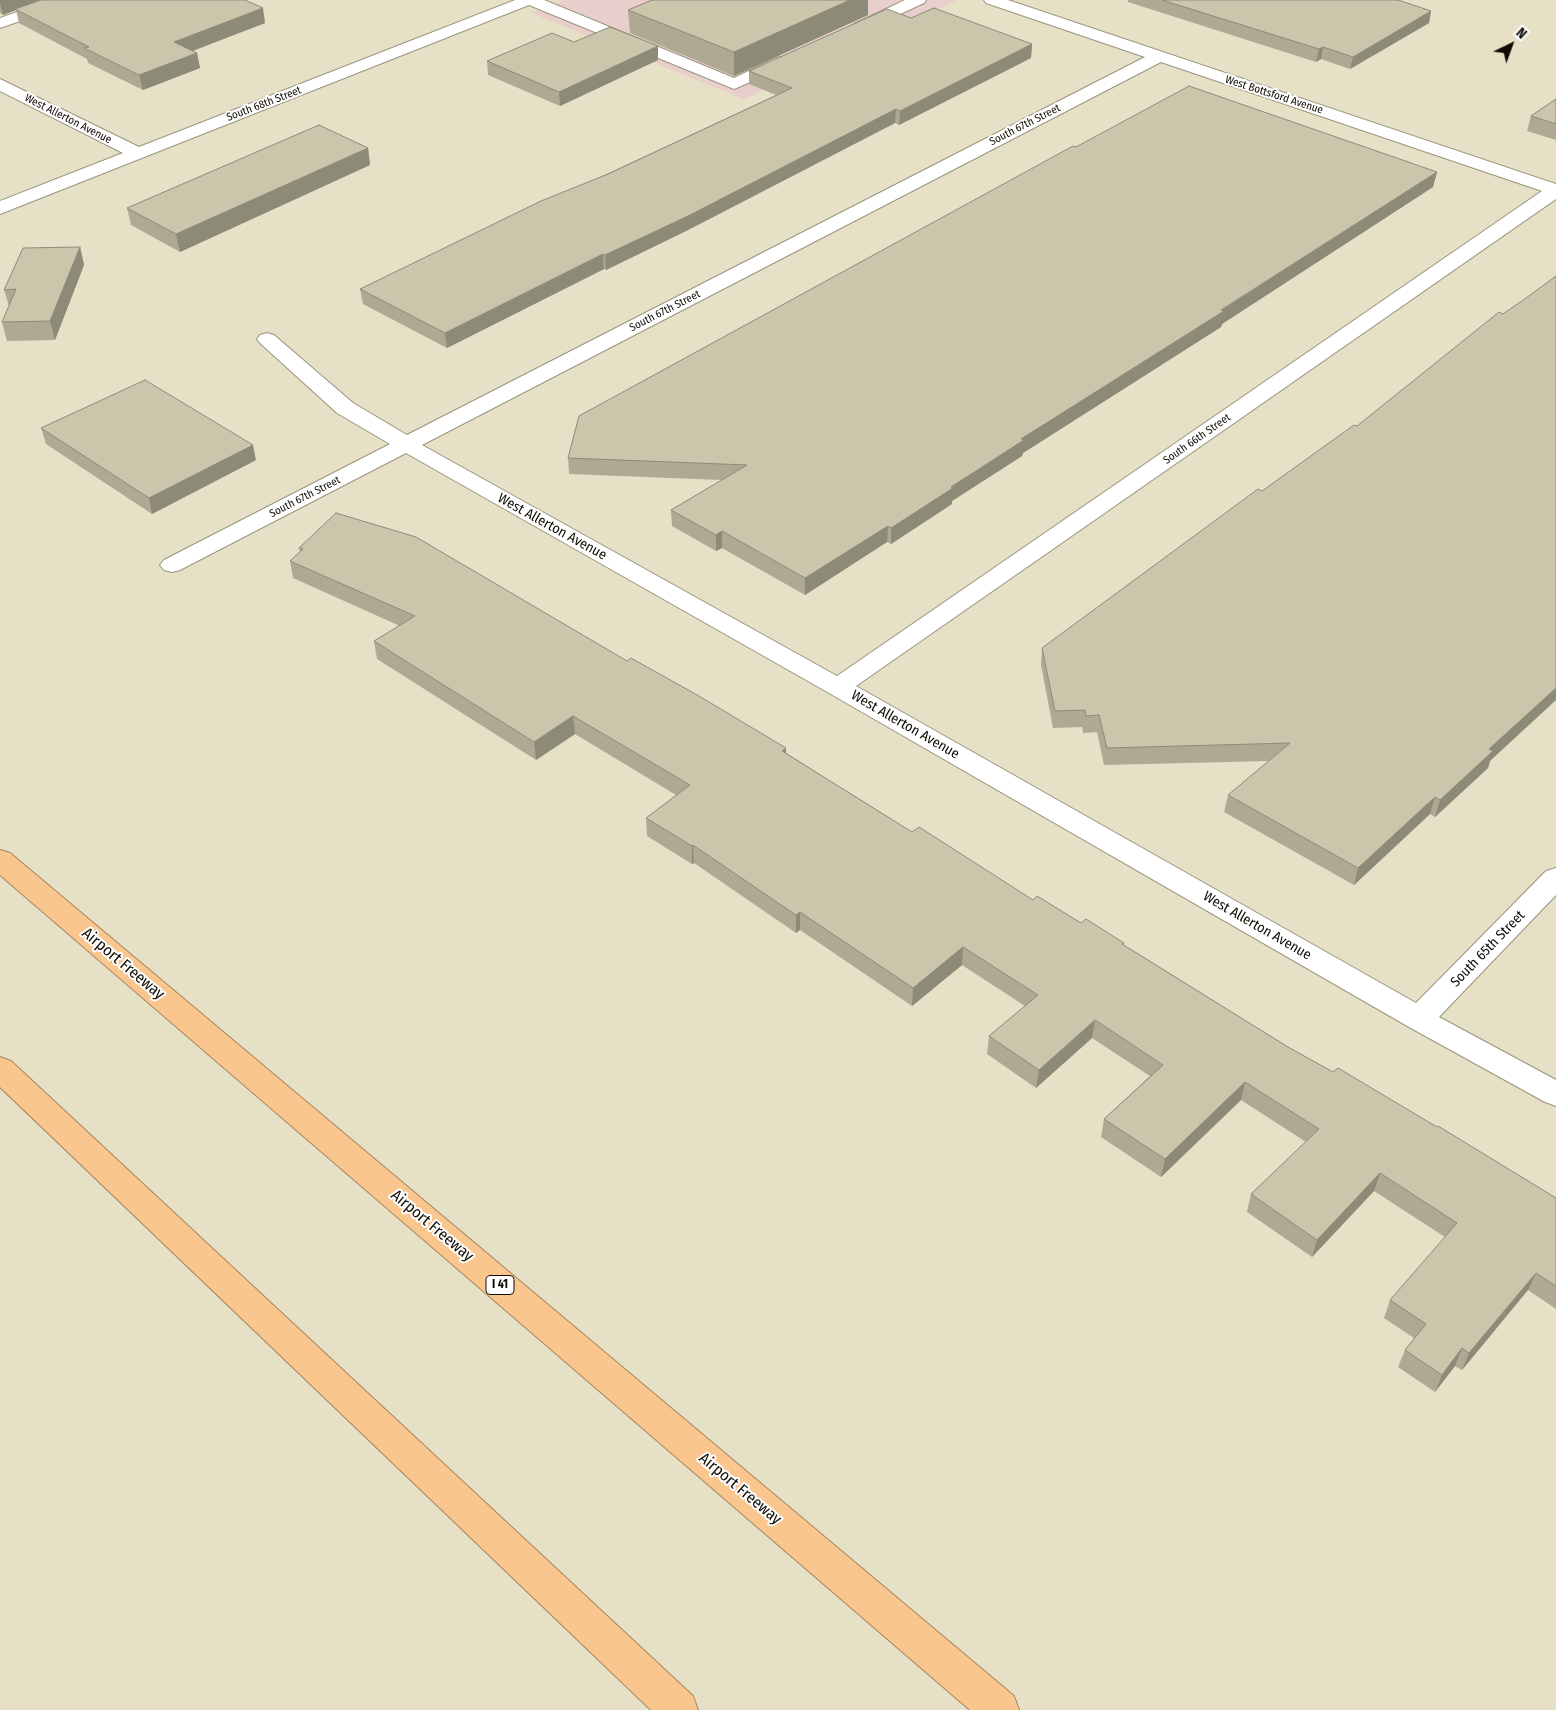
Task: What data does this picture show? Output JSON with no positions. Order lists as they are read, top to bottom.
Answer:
{
  "streets": {
    "highway": ["Airport Freeway", "I 41"],
    "street": [
      "West Bottsford Avenue",
      "South 68th Street",
      "West Allerton Avenue",
      "South 67th Street",
      "South 66th Street",
      "South 65th Street"
    ]
  },
  "crossings": [
    ["West Bottsford Avenue", "South 67th Street"],
    ["West Bottsford Avenue", "South 66th Street"],
    ["South 68th Street", "West Allerton Avenue"],
    ["West Allerton Avenue", "South 67th Street"],
    ["West Allerton Avenue", "South 66th Street"],
    ["West Allerton Avenue", "South 65th Street"]
  ],
  "north": "top right"
}
